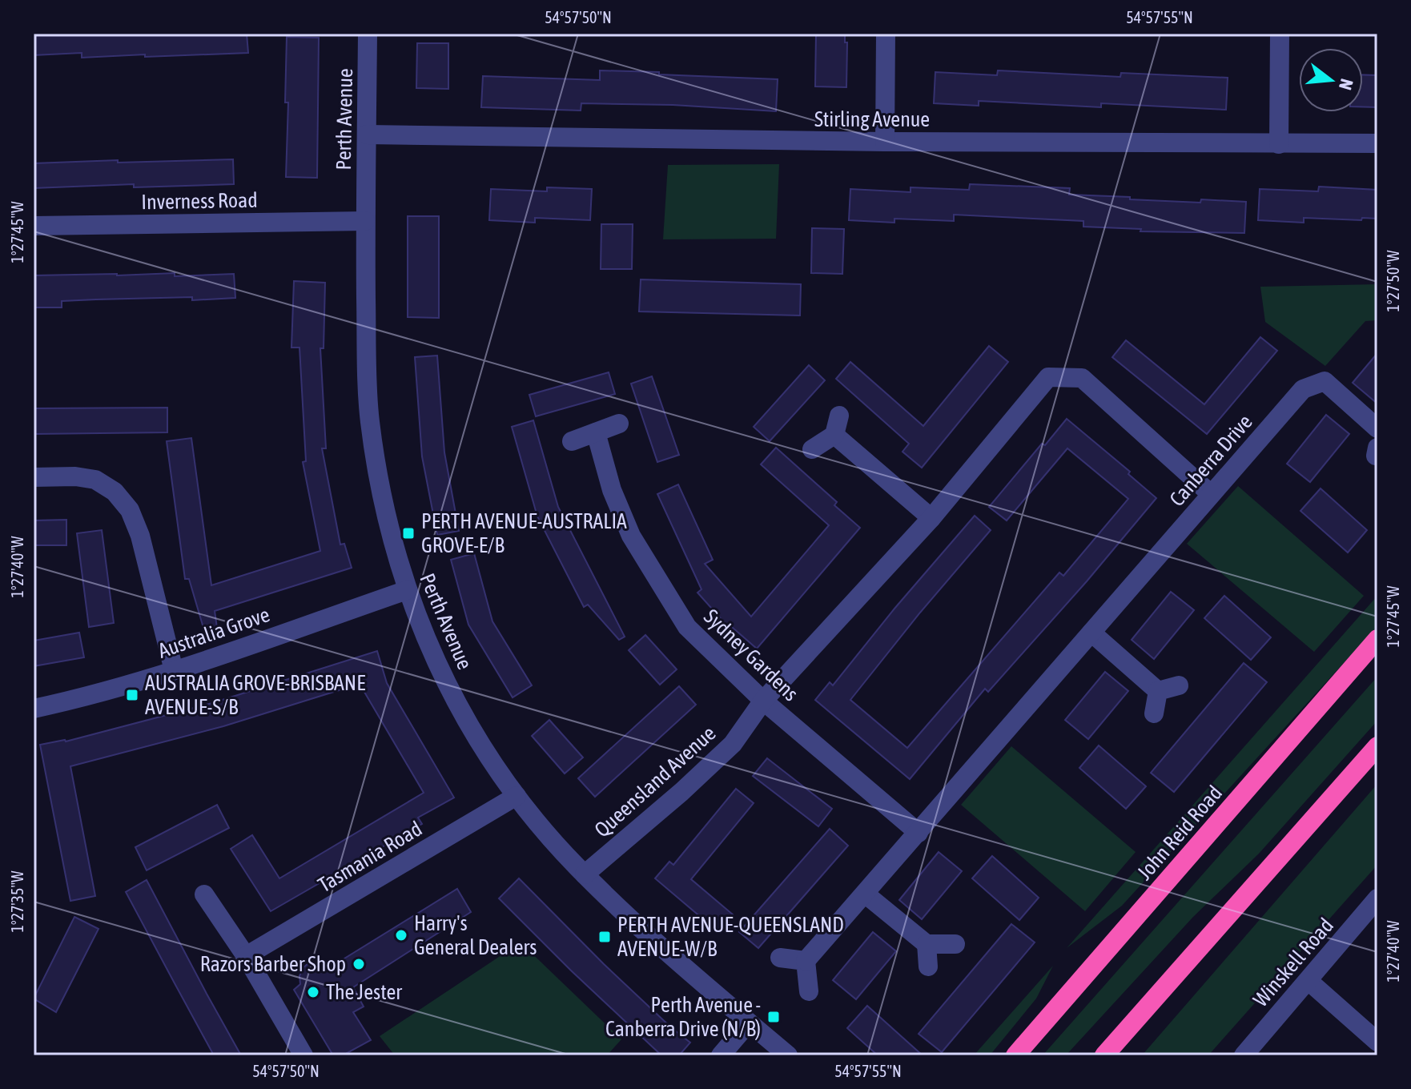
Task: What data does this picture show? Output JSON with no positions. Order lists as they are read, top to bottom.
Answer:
{
  "streets": {
    "highway": ["John Reid Road"],
    "street": [
      "Perth Avenue",
      "Stirling Avenue",
      "Inverness Road",
      "Canberra Drive",
      "Australia Grove",
      "Sydney Gardens",
      "Queensland Avenue",
      "Tasmania Road",
      "Winskell Road"
    ]
  },
  "crossings": [
    ["Perth Avenue", "Stirling Avenue"],
    ["Perth Avenue", "Inverness Road"],
    ["Perth Avenue", "Australia Grove"],
    ["Perth Avenue", "Queensland Avenue"],
    ["Perth Avenue", "Tasmania Road"],
    ["Canberra Drive", "Sydney Gardens"],
    ["Canberra Drive", "Queensland Avenue"],
    ["Sydney Gardens", "Queensland Avenue"]
  ],
  "places": {
    "transit": [
      "PERTH AVENUE-AUSTRALIA GROVE-E/B",
      "AUSTRALIA GROVE-BRISBANE AVENUE-S/B",
      "PERTH AVENUE-QUEENSLAND AVENUE-W/B",
      "Perth Avenue - Canberra Drive (N/B)"
    ],
    "other": ["Harry's General Dealers", "Razors Barber Shop", "The Jester"]
  },
  "north": "right",
  "coordinates": [
    "54°57'50\"N",
    "54°57'55\"N",
    "1°27'45\"W",
    "1°27'50\"W",
    "1°27'40\"W",
    "1°27'35\"W"
  ]
}
